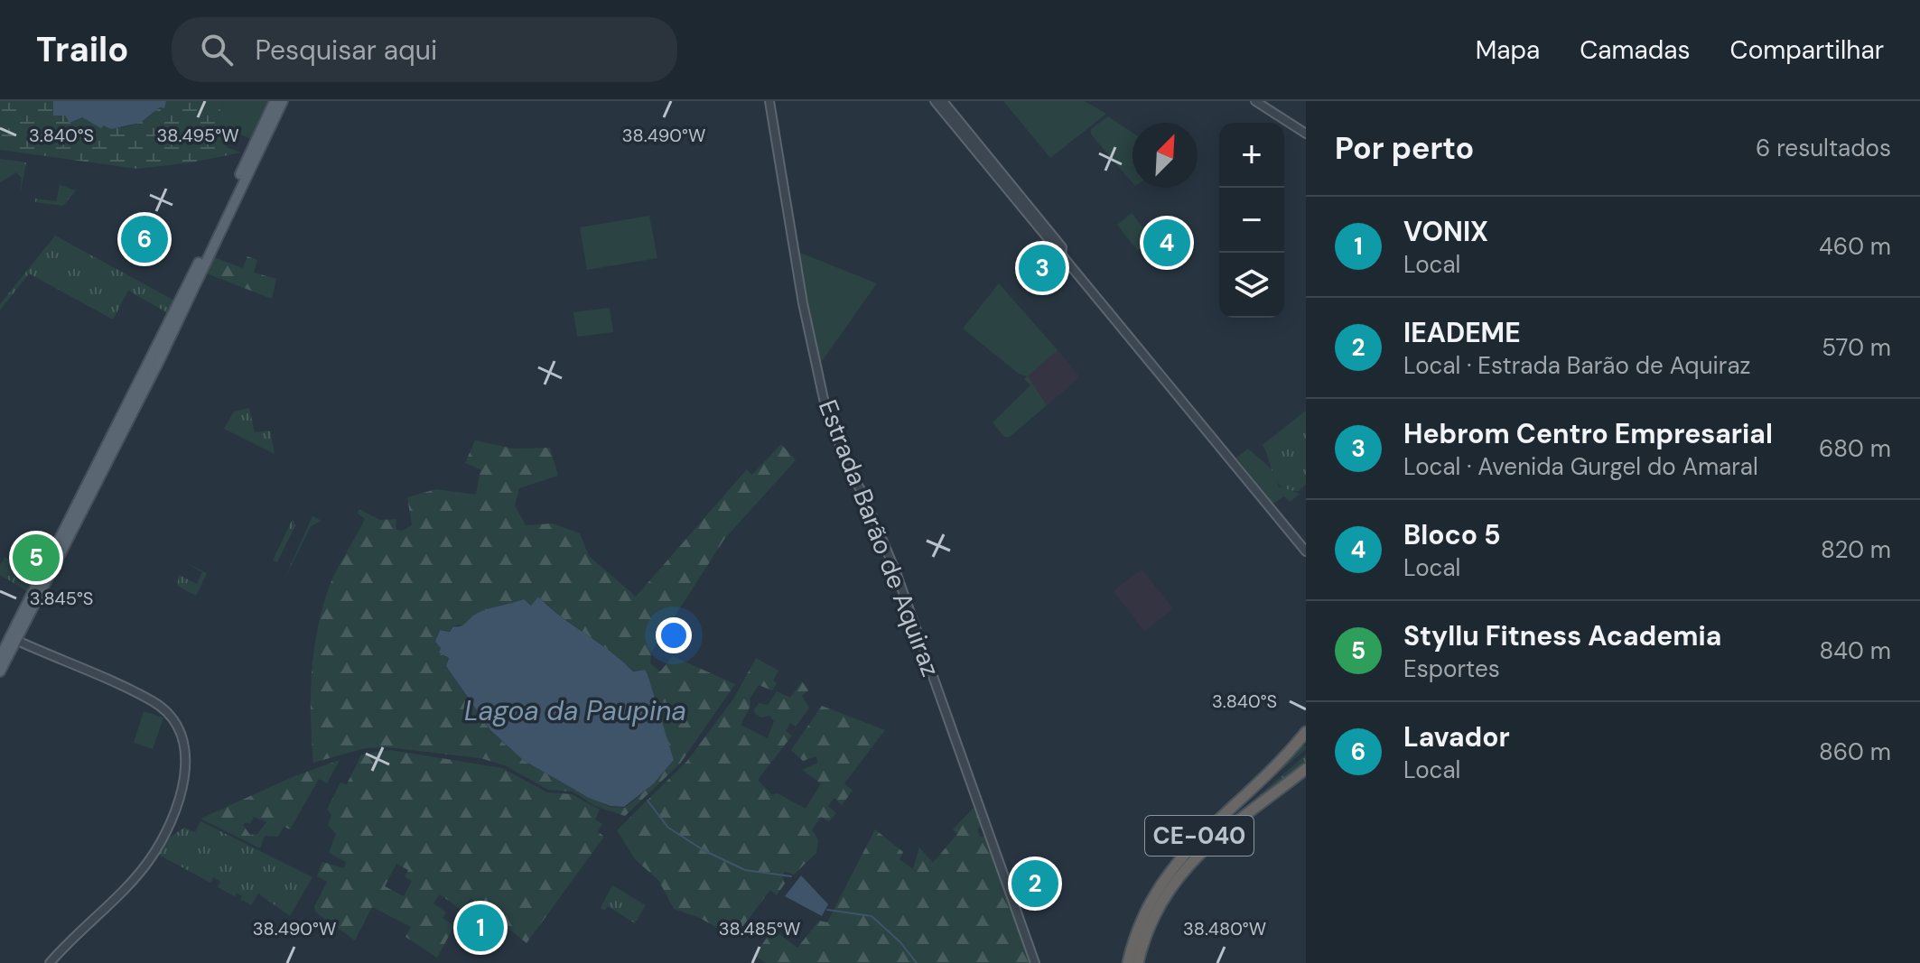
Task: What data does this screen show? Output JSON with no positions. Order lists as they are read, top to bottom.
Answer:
{
  "streets": {
    "highway": ["CE-040"],
    "street": ["Estrada Barão de Aquiraz"]
  },
  "water": ["Lagoa da Paupina"],
  "north": "top right",
  "page": {
    "header": "Trailo",
    "search": "Pesquisar aqui",
    "nav": ["Mapa", "Camadas", "Compartilhar"],
    "heading": ["Por perto", "6 resultados"],
    "map_buttons": ["+", "−"],
    "list": [
      {
        "mark": "1",
        "name": "VONIX",
        "note": "Local",
        "value": "460 m"
      },
      {
        "mark": "2",
        "name": "IEADEME",
        "note": "Local · Estrada Barão de Aquiraz",
        "value": "570 m"
      },
      {
        "mark": "3",
        "name": "Hebrom Centro Empresarial",
        "note": "Local · Avenida Gurgel do Amaral",
        "value": "680 m"
      },
      {
        "mark": "4",
        "name": "Bloco 5",
        "note": "Local",
        "value": "820 m"
      },
      {
        "mark": "5",
        "name": "Styllu Fitness Academia",
        "note": "Esportes",
        "value": "840 m"
      },
      {
        "mark": "6",
        "name": "Lavador",
        "note": "Local",
        "value": "860 m"
      }
    ],
    "pins": [
      "6",
      "4",
      "3",
      "5",
      "2",
      "1"
    ]
  },
  "coordinates": [
    "3.840°S",
    "38.495°W",
    "38.490°W",
    "3.845°S",
    "38.485°W",
    "38.480°W"
  ]
}
